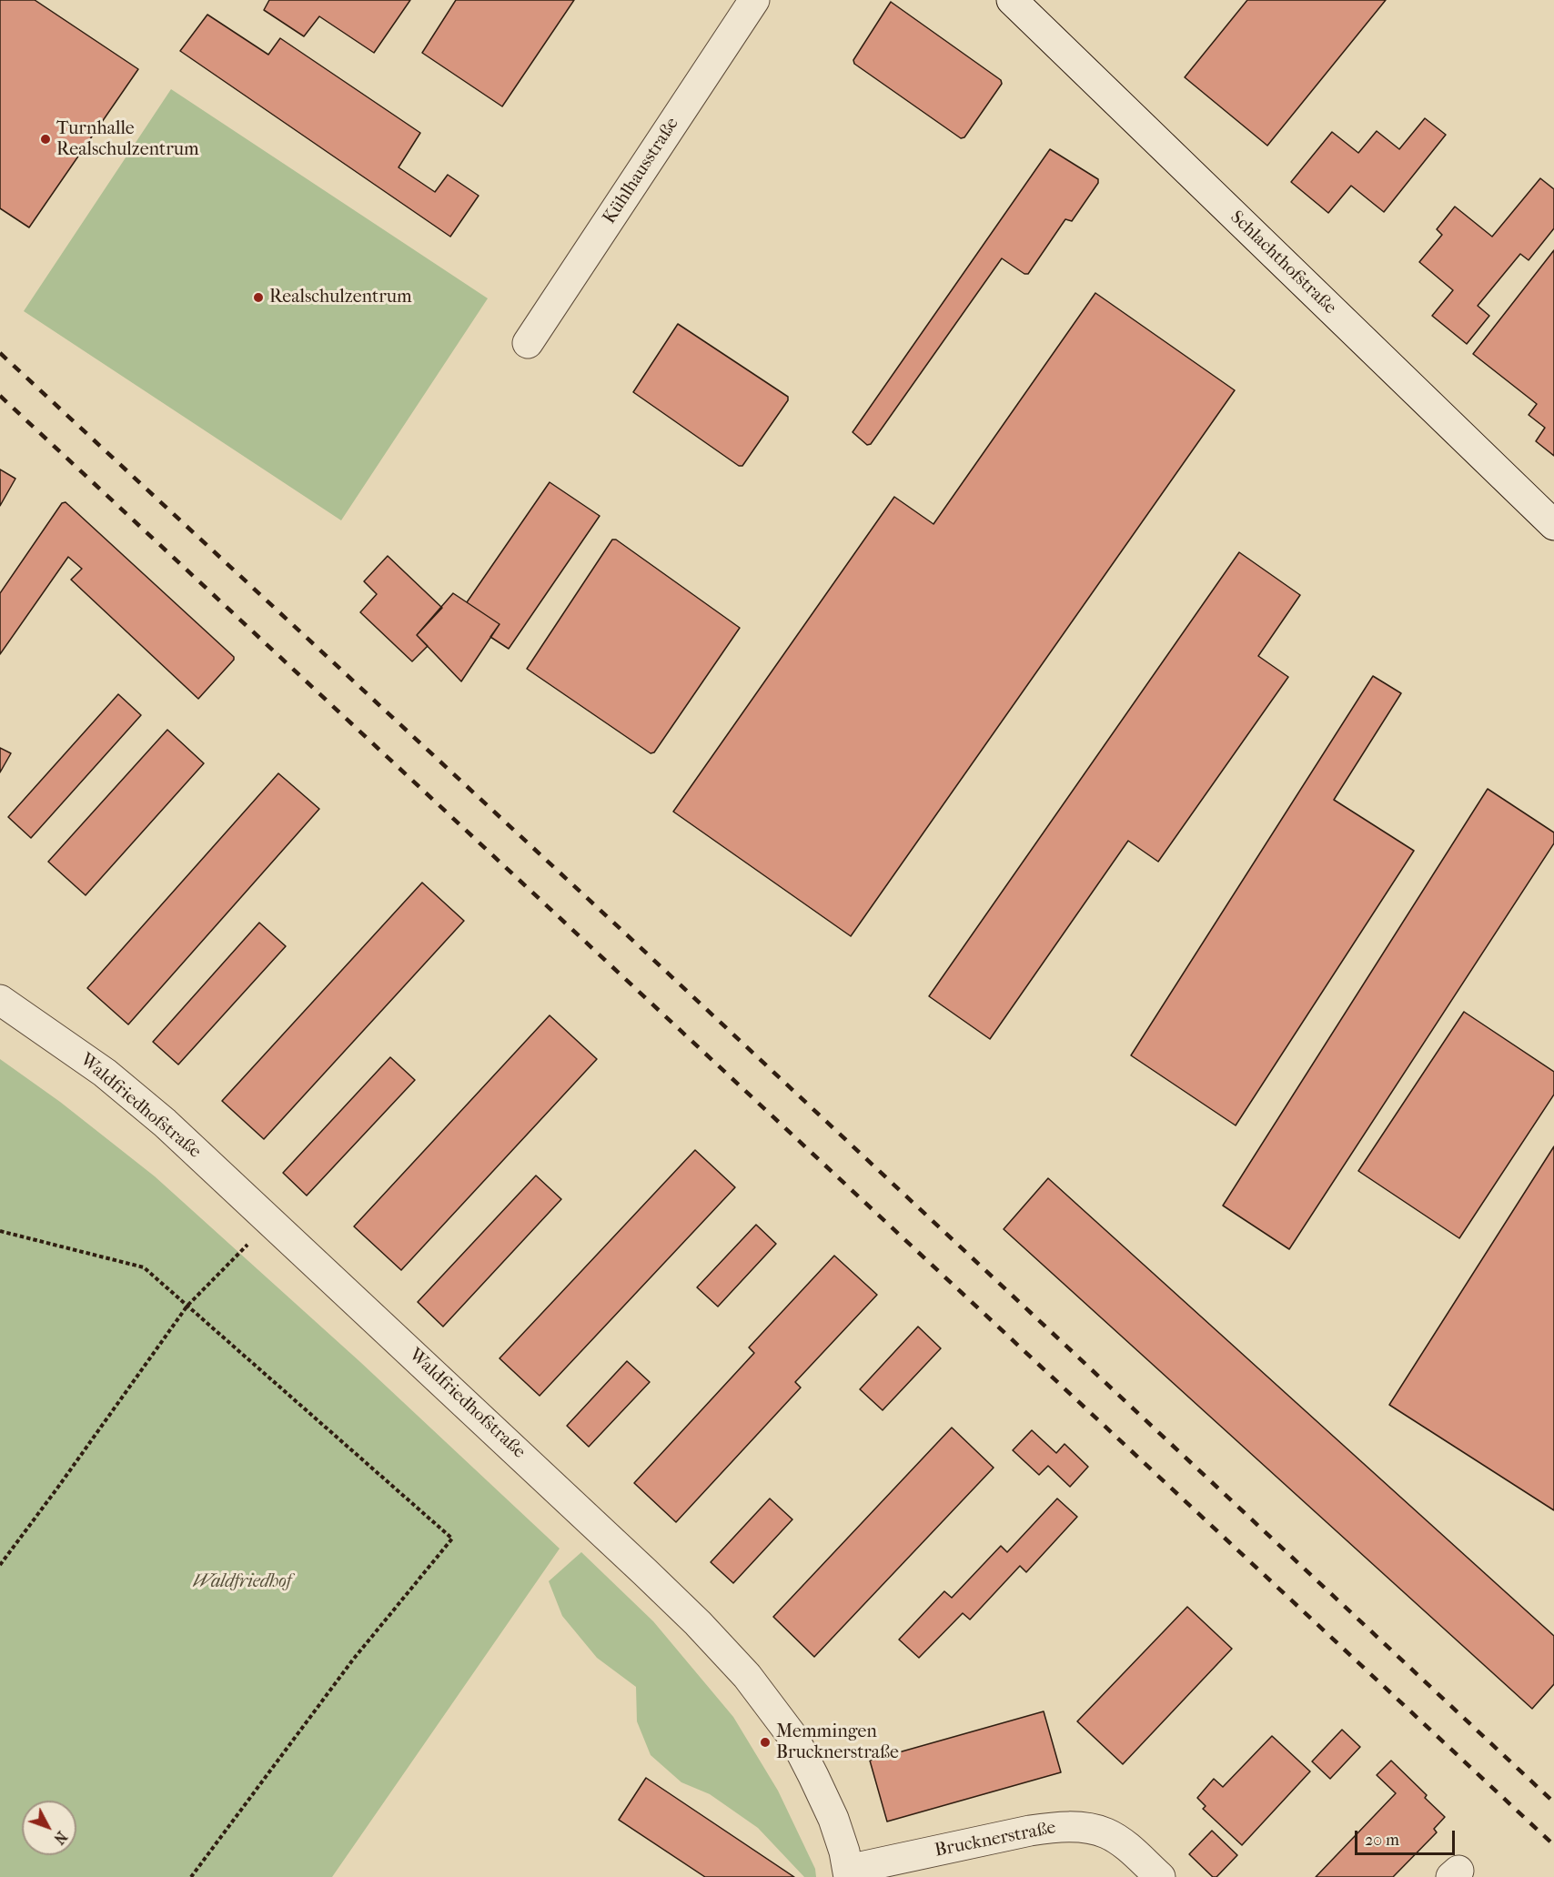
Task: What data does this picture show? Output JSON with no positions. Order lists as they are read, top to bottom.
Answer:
{
  "streets": {
    "street": [
      "Kühlhausstraße",
      "Schlachthofstraße",
      "Waldfriedhofstraße",
      "Brucknerstraße"
    ]
  },
  "crossings": [
    ["Waldfriedhofstraße", "Brucknerstraße"]
  ],
  "parks": ["Waldfriedhof"],
  "places": ["Turnhalle Realschulzentrum", "Realschulzentrum", "Memmingen Brucknerstraße"],
  "scale_bar": "20 m",
  "north": "bottom right"
}
